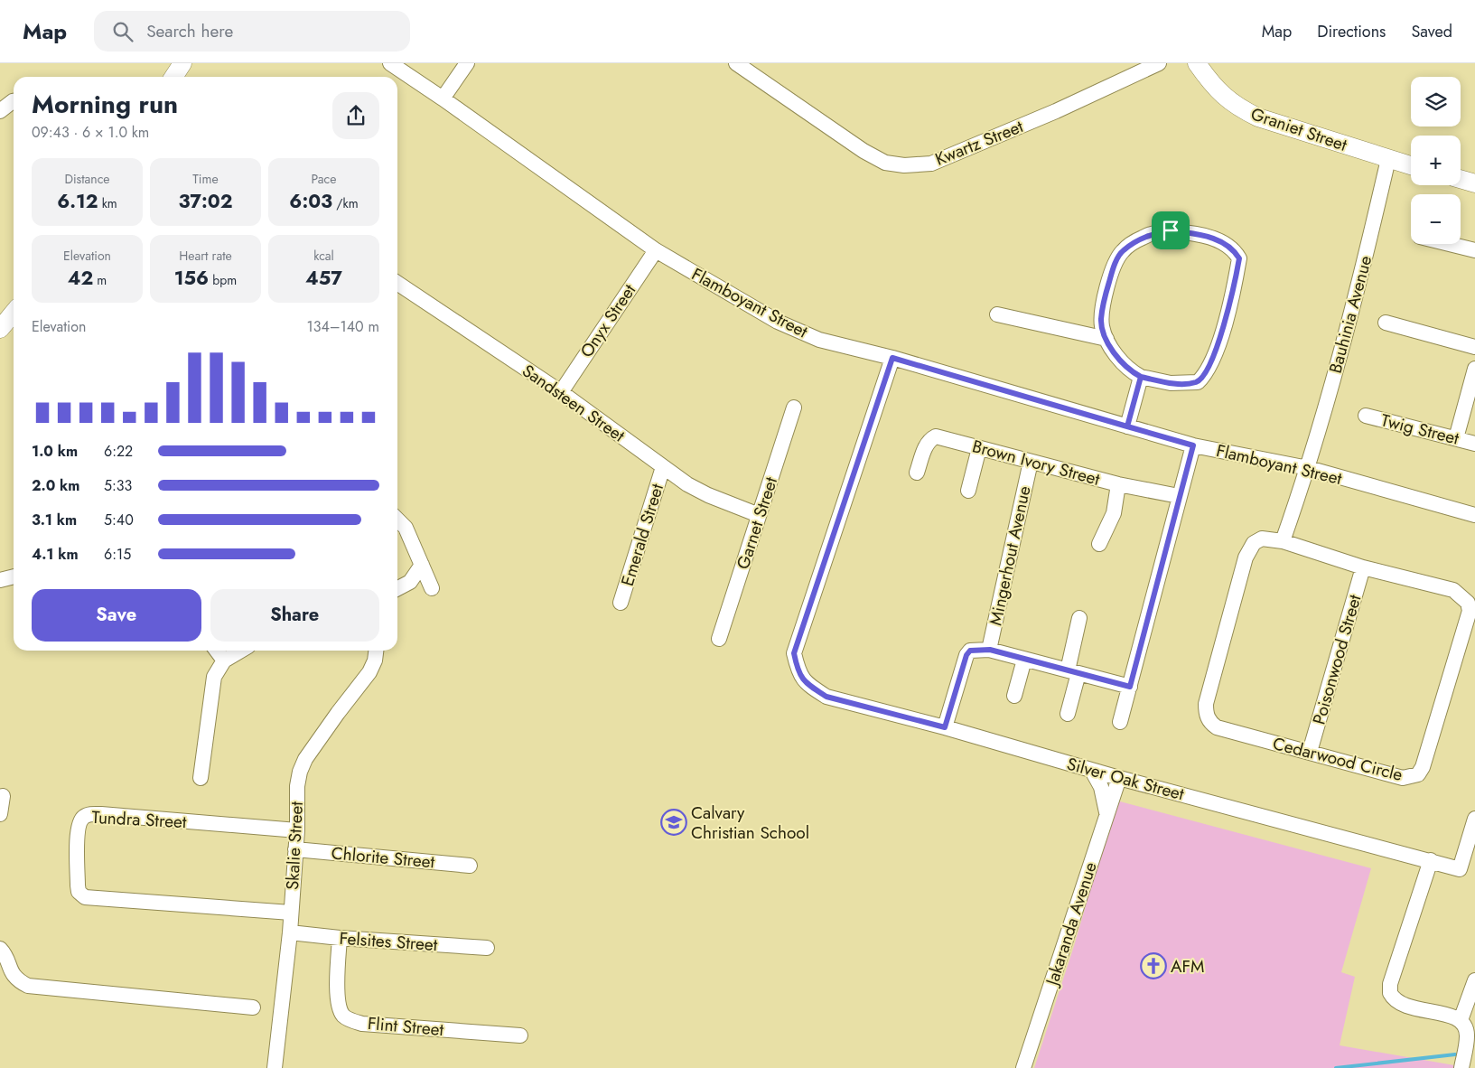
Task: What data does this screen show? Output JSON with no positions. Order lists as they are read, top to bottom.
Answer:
{
  "streets": {
    "street": [
      "Graniet Street",
      "Kwartz Street",
      "Flamboyant Street",
      "Bauhinia Avenue",
      "Onyx Street",
      "Sandsteen Street",
      "Twig Street",
      "Brown Ivory Street",
      "Garnet Street",
      "Emerald Street",
      "Mingerhout Avenue",
      "Poisonwood Street",
      "Cedarwood Circle",
      "Silver Oak Street",
      "Tundra Street",
      "Skalie Street",
      "Chlorite Street",
      "Jakaranda Avenue",
      "Felsites Street",
      "Flint Street"
    ]
  },
  "crossings": [
    ["Graniet Street", "Bauhinia Avenue"],
    ["Flamboyant Street", "Bauhinia Avenue"],
    ["Flamboyant Street", "Onyx Street"],
    ["Flamboyant Street", "Silver Oak Street"],
    ["Onyx Street", "Sandsteen Street"],
    ["Sandsteen Street", "Garnet Street"],
    ["Sandsteen Street", "Emerald Street"],
    ["Brown Ivory Street", "Mingerhout Avenue"],
    ["Poisonwood Street", "Cedarwood Circle"],
    ["Silver Oak Street", "Jakaranda Avenue"],
    ["Tundra Street", "Skalie Street"],
    ["Skalie Street", "Chlorite Street"],
    ["Skalie Street", "Felsites Street"],
    ["Felsites Street", "Flint Street"]
  ],
  "places": {
    "school or university": ["Calvary Christian School"],
    "church": ["AFM"]
  },
  "page": {
    "header": "Map",
    "search": "Search here",
    "nav": ["Map", "Directions", "Saved"],
    "map_buttons": ["+", "−"],
    "heading": ["Morning run", "09:43 · 6 × 1.0 km"],
    "stats": [
      ["Distance", "6.12 km"],
      ["Time", "37:02"],
      ["Pace", "6:03 /km"],
      ["Elevation", "42 m"],
      ["Heart rate", "156 bpm"],
      ["kcal", "457"]
    ],
    "chart": ["Elevation", "134–140 m"],
    "list": [
      {
        "name": "1.0 km",
        "note": "6:22"
      },
      {
        "name": "2.0 km",
        "note": "5:33"
      },
      {
        "name": "3.1 km",
        "note": "5:40"
      },
      {
        "name": "4.1 km",
        "note": "6:15"
      }
    ],
    "buttons": ["Save", "Share"]
  }
}
